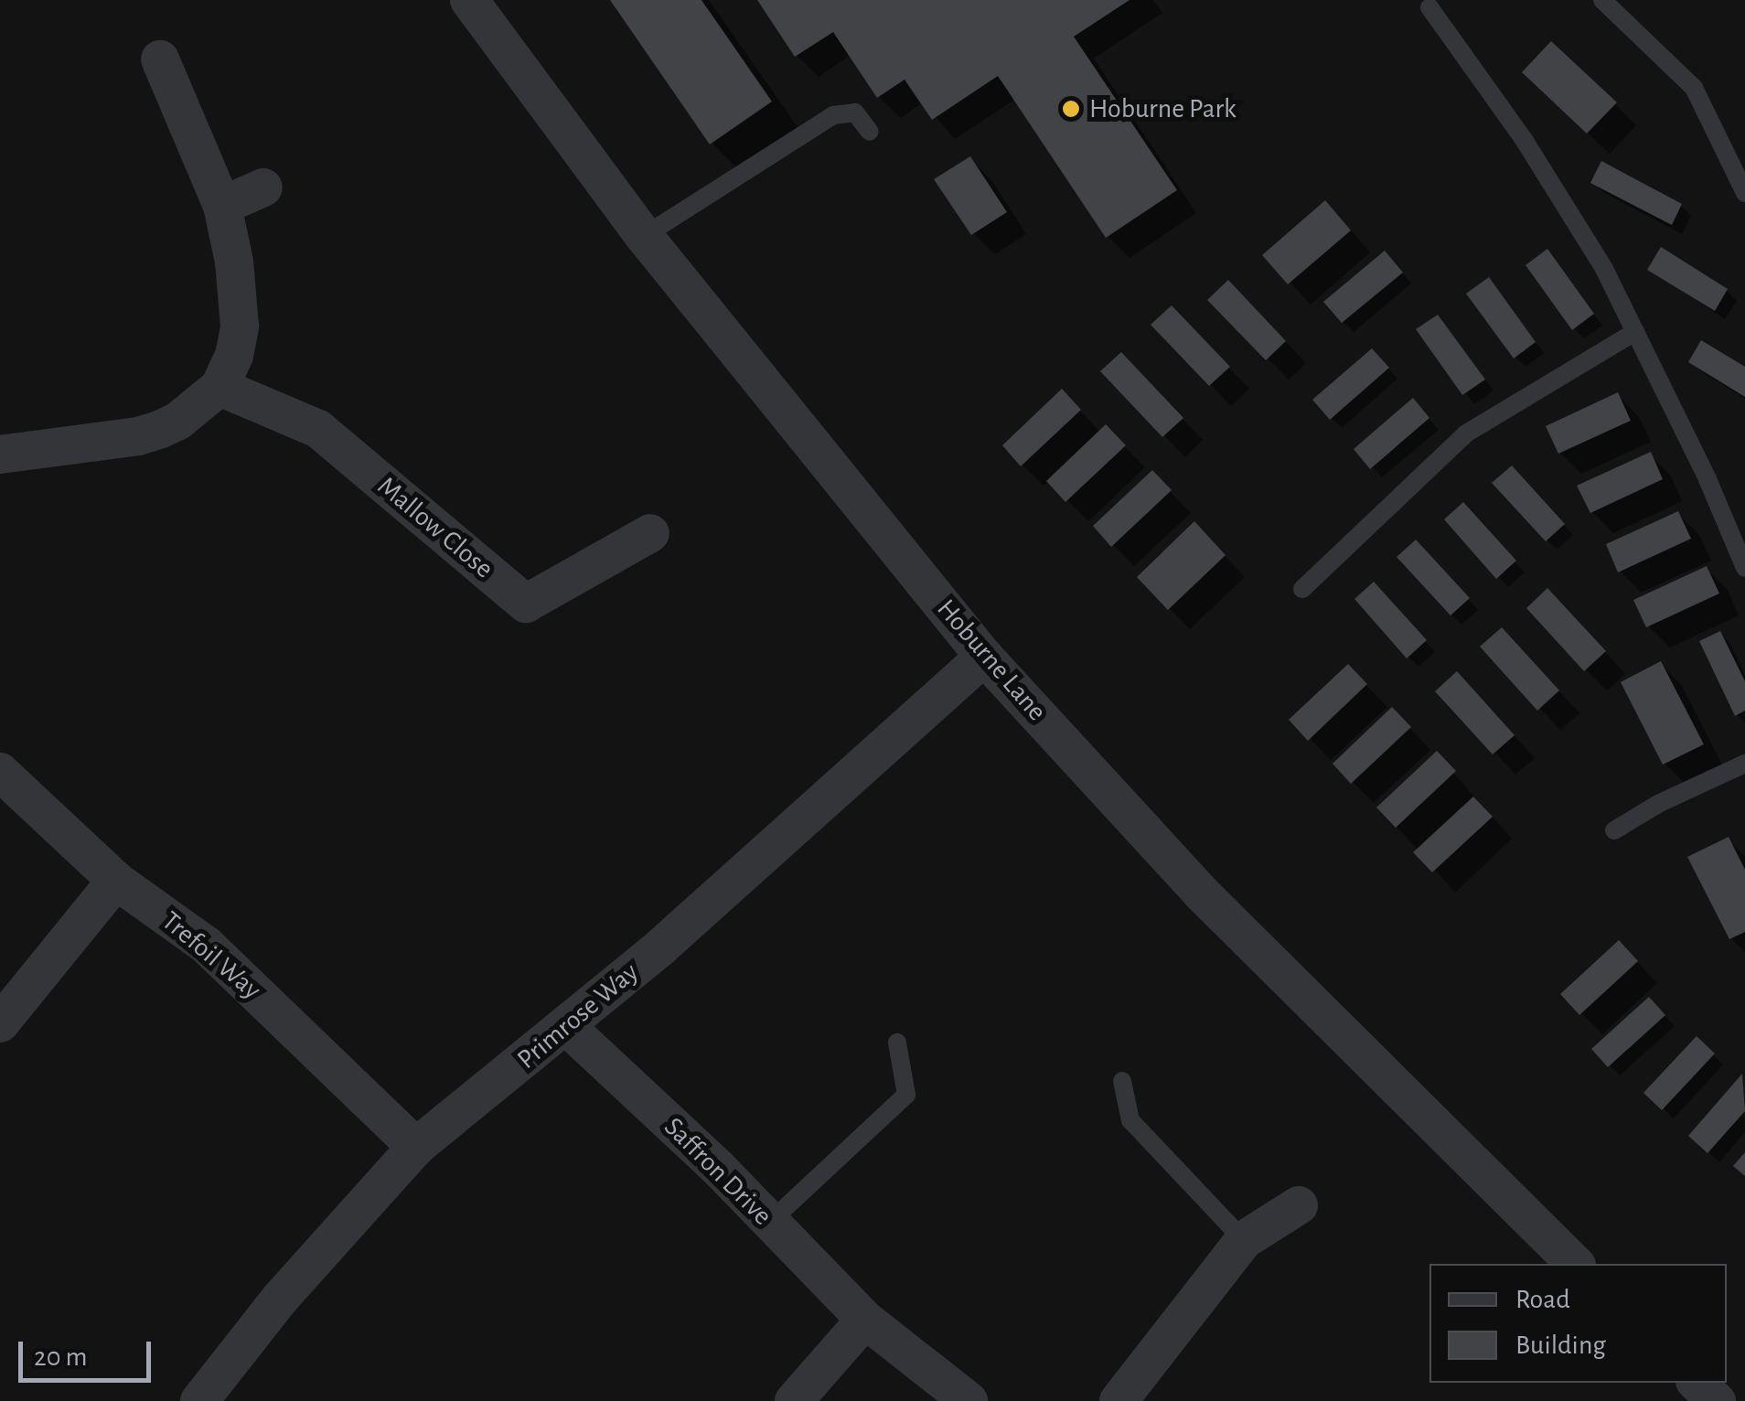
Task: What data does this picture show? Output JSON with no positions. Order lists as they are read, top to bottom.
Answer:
{
  "streets": {
    "street": [
      "Mallow Close",
      "Hoburne Lane",
      "Trefoil Way",
      "Primrose Way",
      "Saffron Drive"
    ]
  },
  "crossings": [
    ["Hoburne Lane", "Primrose Way"],
    ["Trefoil Way", "Primrose Way"],
    ["Primrose Way", "Saffron Drive"]
  ],
  "places": ["Hoburne Park"],
  "legend": ["Road", "Building"],
  "scale_bar": "20 m"
}
